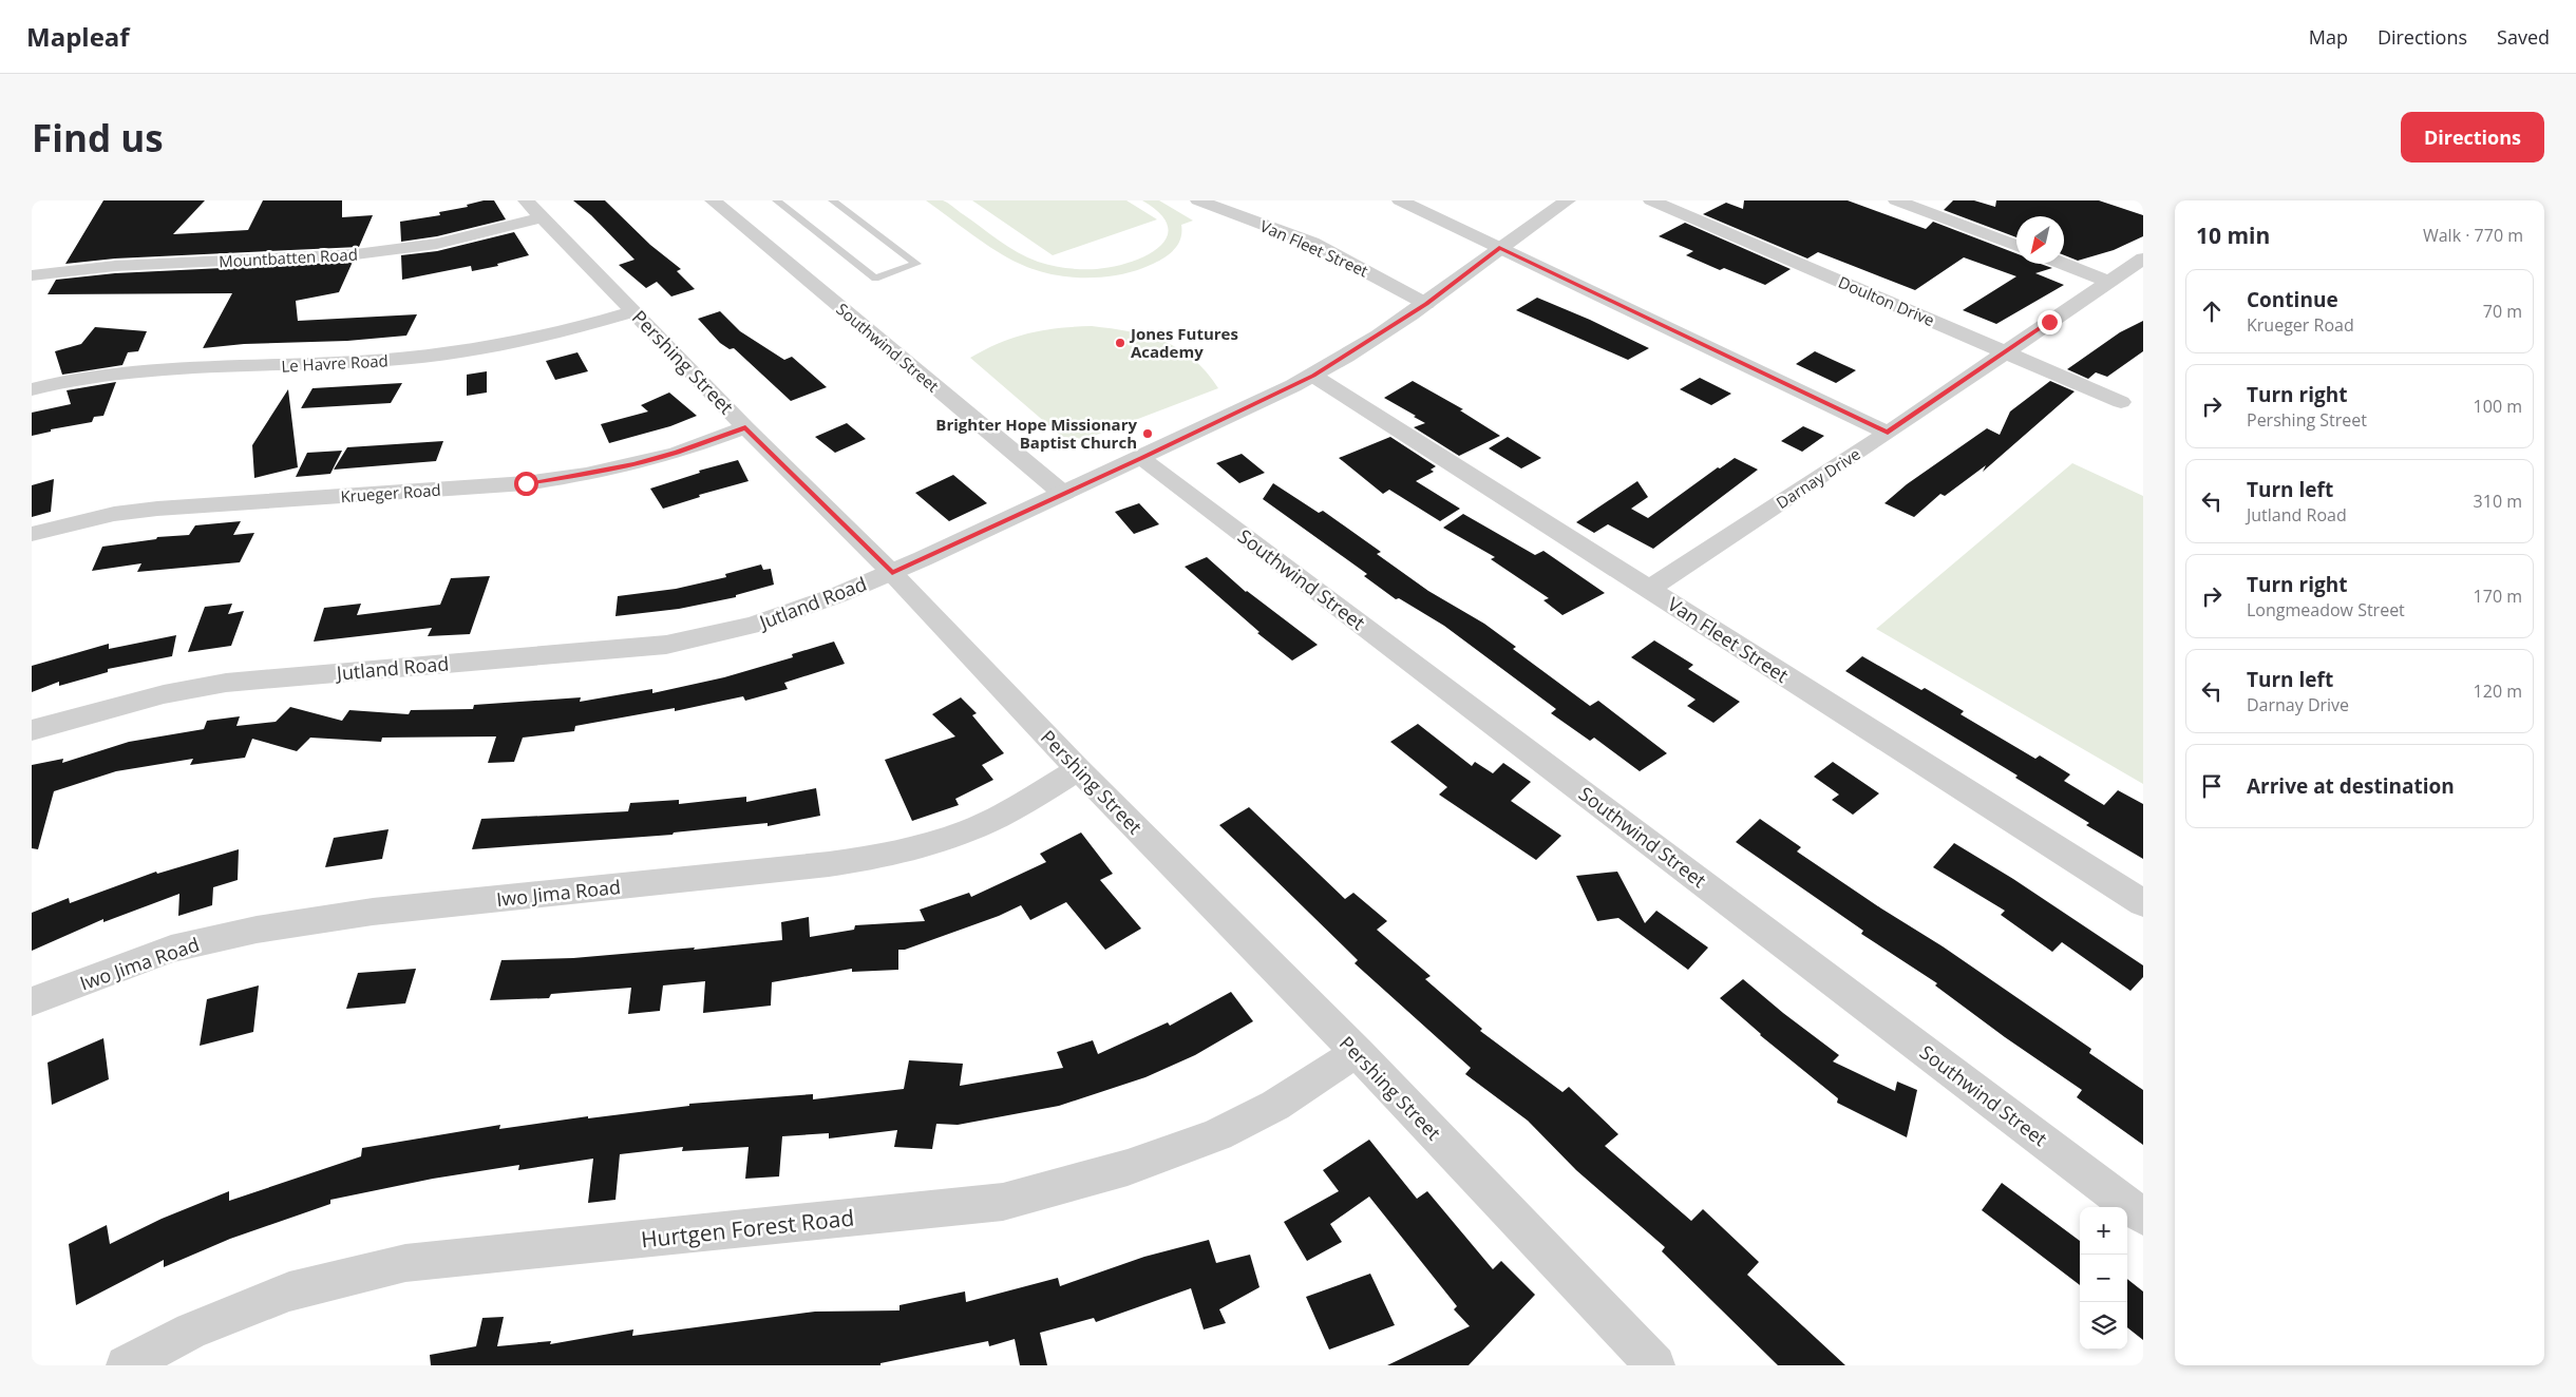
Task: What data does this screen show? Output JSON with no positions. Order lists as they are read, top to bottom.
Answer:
{
  "streets": {
    "street": [
      "Van Fleet Street",
      "Mountbatten Road",
      "Doulton Drive",
      "Southwind Street",
      "Pershing Street",
      "Le Havre Road",
      "Darnay Drive",
      "Krueger Road",
      "Jutland Road",
      "Iwo Jima Road",
      "Hurtgen Forest Road"
    ]
  },
  "crossings": [
    ["Van Fleet Street", "Darnay Drive"],
    ["Van Fleet Street", "Jutland Road"],
    ["Mountbatten Road", "Pershing Street"],
    ["Doulton Drive", "Darnay Drive"],
    ["Southwind Street", "Jutland Road"],
    ["Pershing Street", "Le Havre Road"],
    ["Pershing Street", "Krueger Road"],
    ["Pershing Street", "Jutland Road"],
    ["Pershing Street", "Iwo Jima Road"],
    ["Pershing Street", "Hurtgen Forest Road"]
  ],
  "places": ["Jones Futures Academy", "Brighter Hope Missionary Baptist Church"],
  "north": "bottom left",
  "page": {
    "header": "Mapleaf",
    "nav": ["Map", "Directions", "Saved"],
    "buttons": "Directions",
    "title": "Find us",
    "heading": ["10 min", "Walk · 770 m"],
    "list": [
      ["Continue", "Krueger Road", "70 m"],
      ["Turn right", "Pershing Street", "100 m"],
      ["Turn left", "Jutland Road", "310 m"],
      ["Turn right", "Longmeadow Street", "170 m"],
      ["Turn left", "Darnay Drive", "120 m"],
      "Arrive at destination"
    ],
    "map_buttons": ["+", "−"]
  }
}
